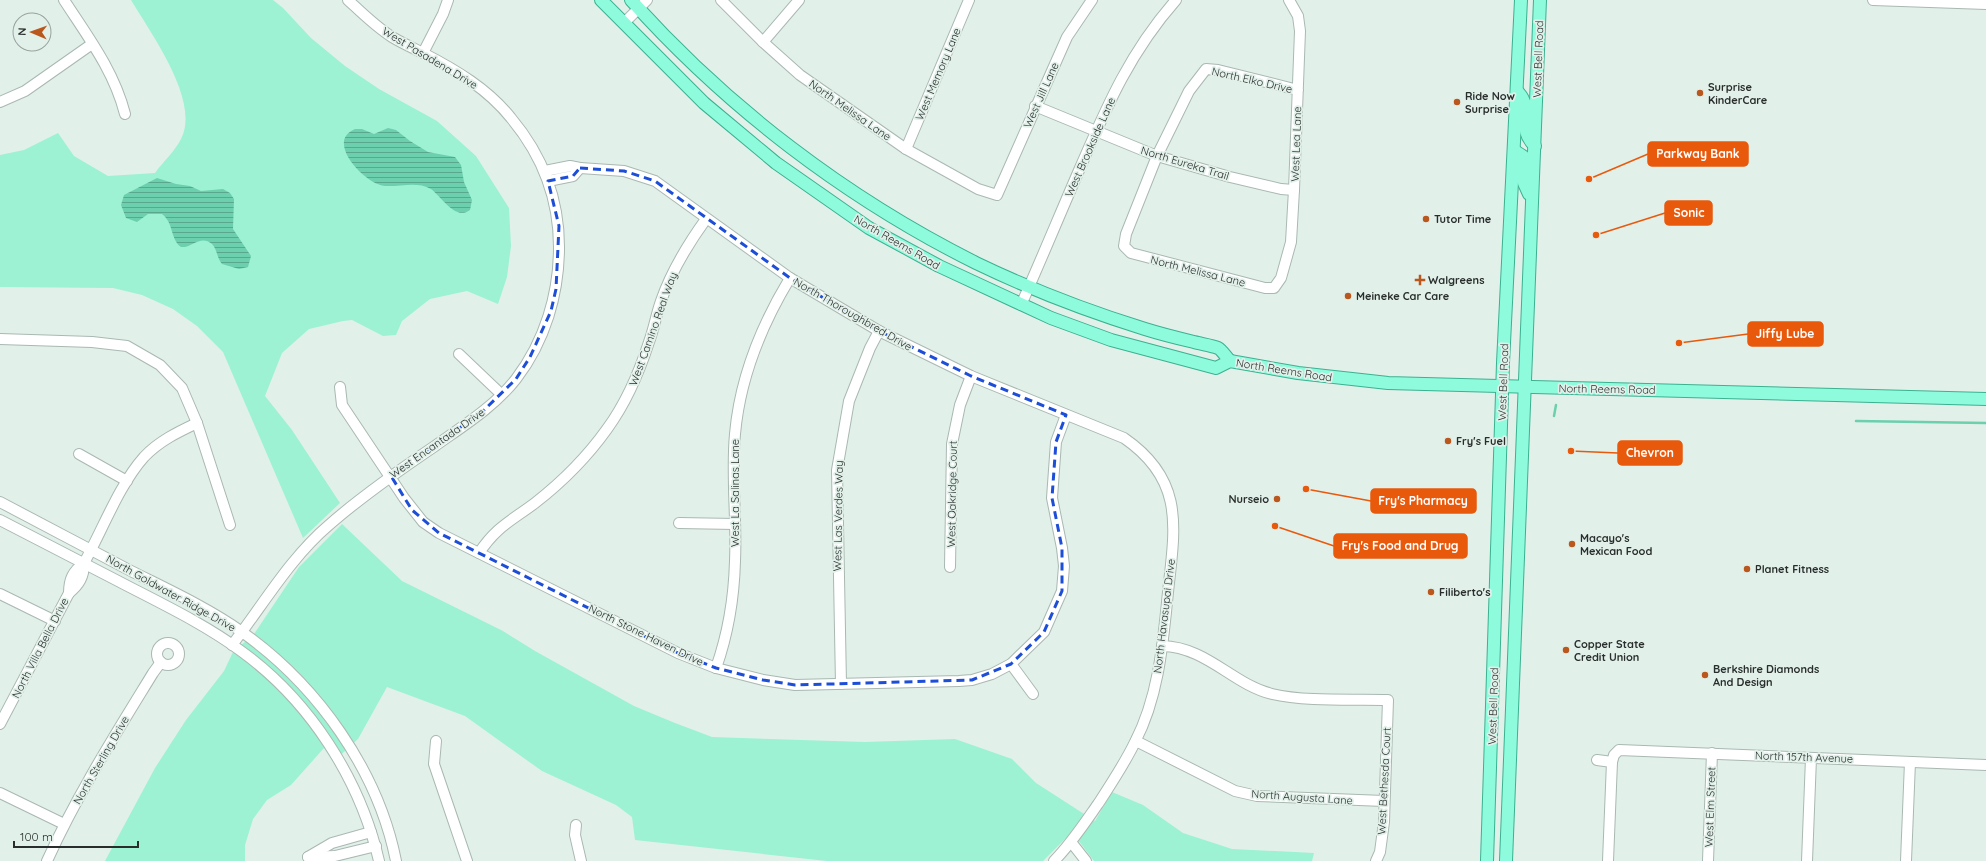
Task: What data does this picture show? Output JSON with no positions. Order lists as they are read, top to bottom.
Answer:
{
  "streets": {
    "main road": ["West Bell Road", "North Reems Road"],
    "street": [
      "West Pasadena Drive",
      "West Memory Lane",
      "North Elko Drive",
      "West Jill Lane",
      "North Melissa Lane",
      "West Lea Lane",
      "West Brookside Lane",
      "North Eureka Trail",
      "North Thoroughbred Drive",
      "West Camino Real Way",
      "West Encantada Drive",
      "West La Salinas Lane",
      "West Oakridge Court",
      "West Las Verdes Way",
      "North Goldwater Ridge Drive",
      "North Havasupai Drive",
      "North Stone Haven Drive",
      "North Villa Bella Drive",
      "North 157th Avenue",
      "North Sterling Drive",
      "West Bethesda Court",
      "North Augusta Lane",
      "West Elm Street"
    ]
  },
  "crossings": [
    ["West Pasadena Drive", "West Encantada Drive"],
    ["West Bell Road", "North Reems Road"],
    ["West Memory Lane", "North Melissa Lane"],
    ["North Elko Drive", "North Melissa Lane"],
    ["North Elko Drive", "West Lea Lane"],
    ["North Elko Drive", "North Eureka Trail"],
    ["West Jill Lane", "North Melissa Lane"],
    ["West Jill Lane", "North Eureka Trail"],
    ["North Melissa Lane", "West Lea Lane"],
    ["North Melissa Lane", "North Eureka Trail"],
    ["West Lea Lane", "North Eureka Trail"],
    ["West Brookside Lane", "North Eureka Trail"],
    ["West Brookside Lane", "North Reems Road"],
    ["North Thoroughbred Drive", "West Camino Real Way"],
    ["North Thoroughbred Drive", "West Encantada Drive"],
    ["North Thoroughbred Drive", "West La Salinas Lane"],
    ["North Thoroughbred Drive", "West Oakridge Court"],
    ["North Thoroughbred Drive", "West Las Verdes Way"],
    ["North Thoroughbred Drive", "North Havasupai Drive"],
    ["North Thoroughbred Drive", "North Stone Haven Drive"],
    ["West Camino Real Way", "North Stone Haven Drive"],
    ["West Encantada Drive", "North Goldwater Ridge Drive"],
    ["West Encantada Drive", "North Stone Haven Drive"],
    ["West La Salinas Lane", "North Stone Haven Drive"],
    ["West Las Verdes Way", "North Stone Haven Drive"],
    ["North Goldwater Ridge Drive", "North Villa Bella Drive"],
    ["North Havasupai Drive", "West Bethesda Court"],
    ["North Havasupai Drive", "North Augusta Lane"],
    ["North 157th Avenue", "West Elm Street"],
    ["West Bethesda Court", "North Augusta Lane"]
  ],
  "places": {
    "other": [
      "Surprise KinderCare",
      "Ride Now Surprise",
      "Parkway Bank",
      "Tutor Time",
      "Sonic",
      "Meineke Car Care",
      "Jiffy Lube",
      "Fry's Fuel",
      "Chevron",
      "Fry's Pharmacy",
      "Nurseio",
      "Fry's Food and Drug",
      "Macayo's Mexican Food",
      "Planet Fitness",
      "Filiberto's",
      "Copper State Credit Union",
      "Berkshire Diamonds And Design"
    ],
    "health": ["Walgreens"]
  },
  "scale_bar": "100 m",
  "north": "left"
}
